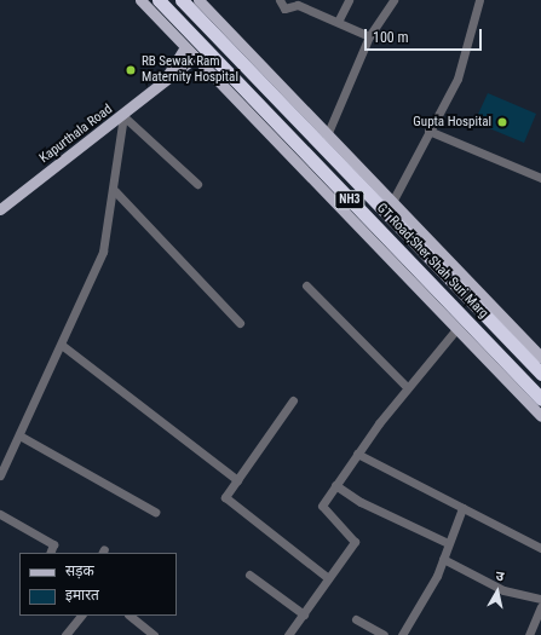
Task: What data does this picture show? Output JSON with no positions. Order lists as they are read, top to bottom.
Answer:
{
  "streets": {
    "highway": ["NH3", "GT Road;Sher Shah Suri Marg"],
    "main road": ["Kapurthala Road"]
  },
  "places": ["RB Sewak Ram Maternity Hospital", "Gupta Hospital"],
  "legend": ["सड़क", "इमारत"],
  "scale_bar": "100 m",
  "north": "top"
}
